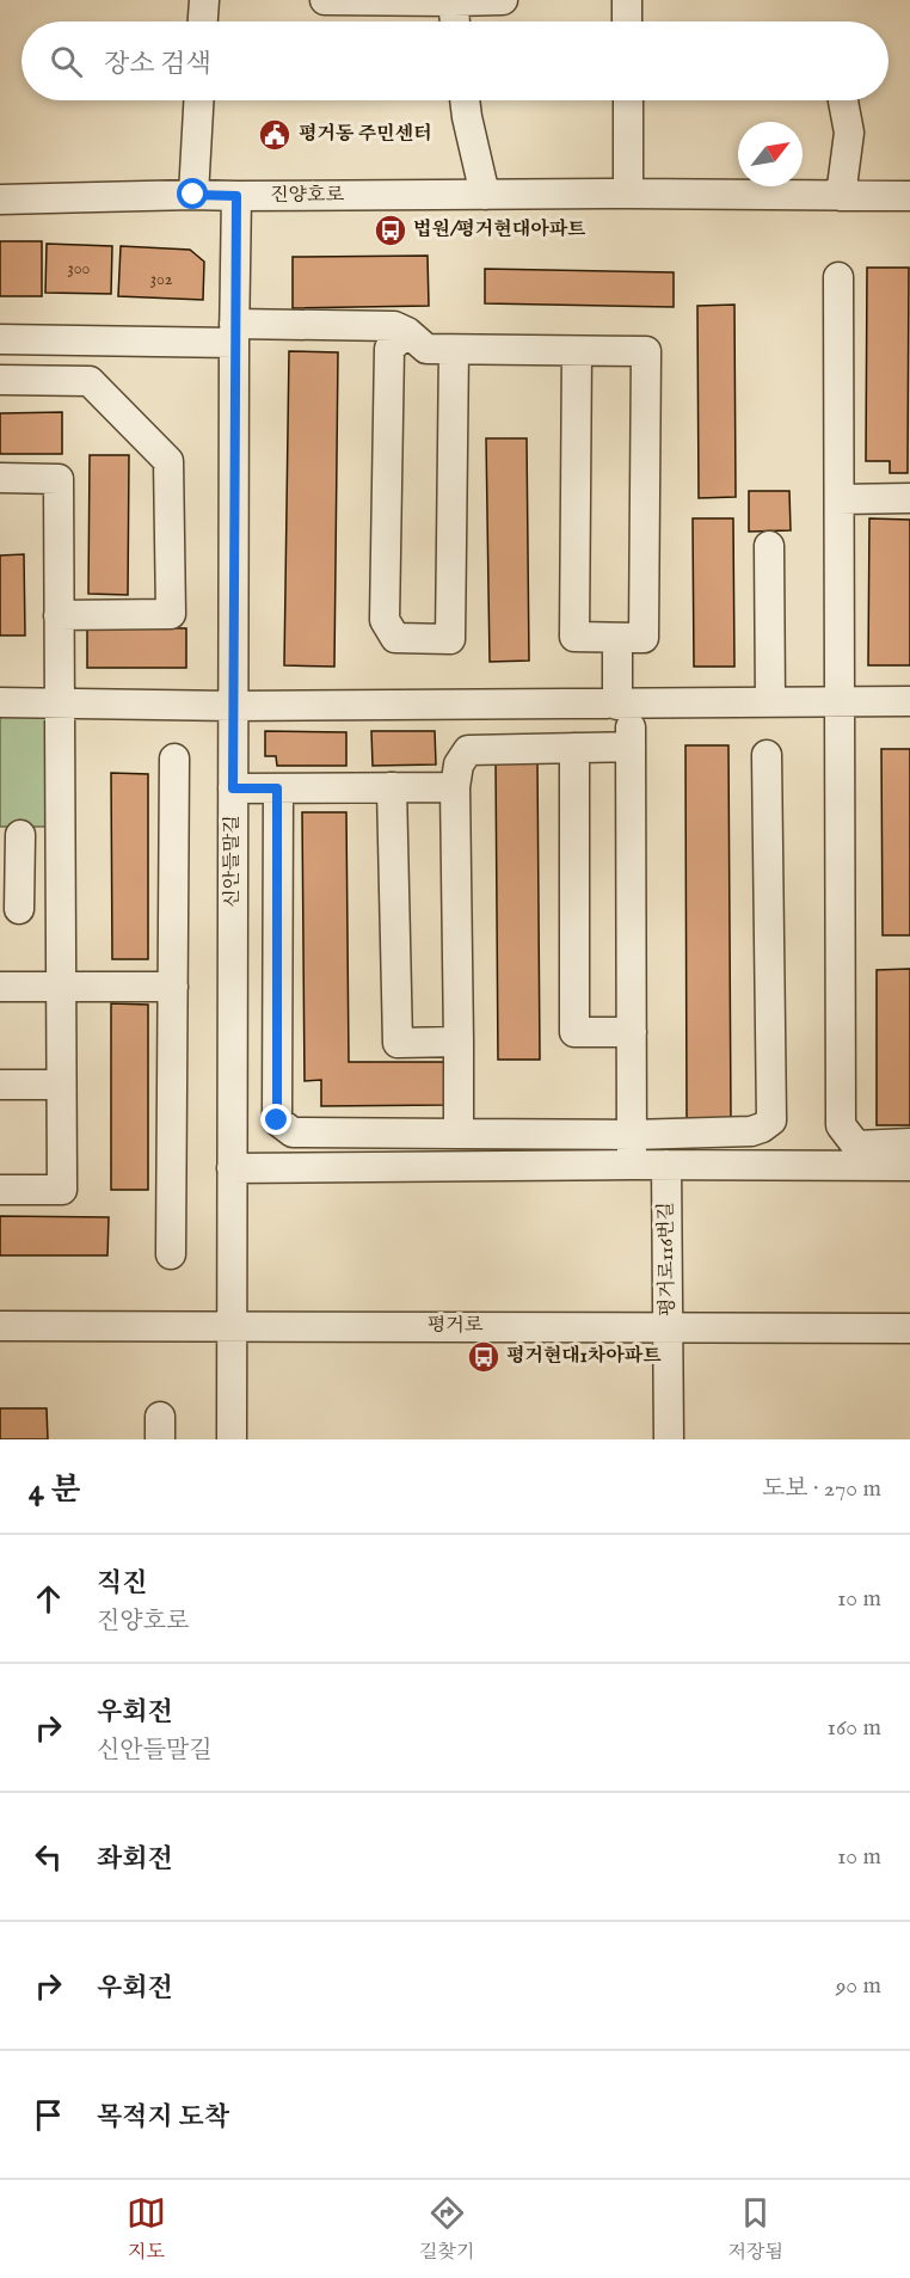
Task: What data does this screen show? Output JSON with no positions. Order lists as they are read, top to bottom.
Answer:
{
  "streets": {
    "street": [
      "진양호로",
      "신안들말길",
      "평거로116번길",
      "평거로"
    ]
  },
  "crossings": [
    ["진양호로", "신안들말길"],
    ["신안들말길", "평거로"],
    ["평거로116번길", "평거로"]
  ],
  "places": {
    "public building": ["평거동 주민센터"],
    "bus stop": ["법원/평거현대아파트", "평거현대1차아파트"]
  },
  "house_numbers": ["300", "302"],
  "north": "top right",
  "page": {
    "search": "장소 검색",
    "heading": ["4 분", "도보 · 270 m"],
    "list": [
      ["직진", "진양호로", "10 m"],
      ["우회전", "신안들말길", "160 m"],
      ["좌회전", "10 m"],
      ["우회전", "90 m"],
      "목적지 도착"
    ],
    "nav": ["지도", "길찾기", "저장됨"]
  }
}
